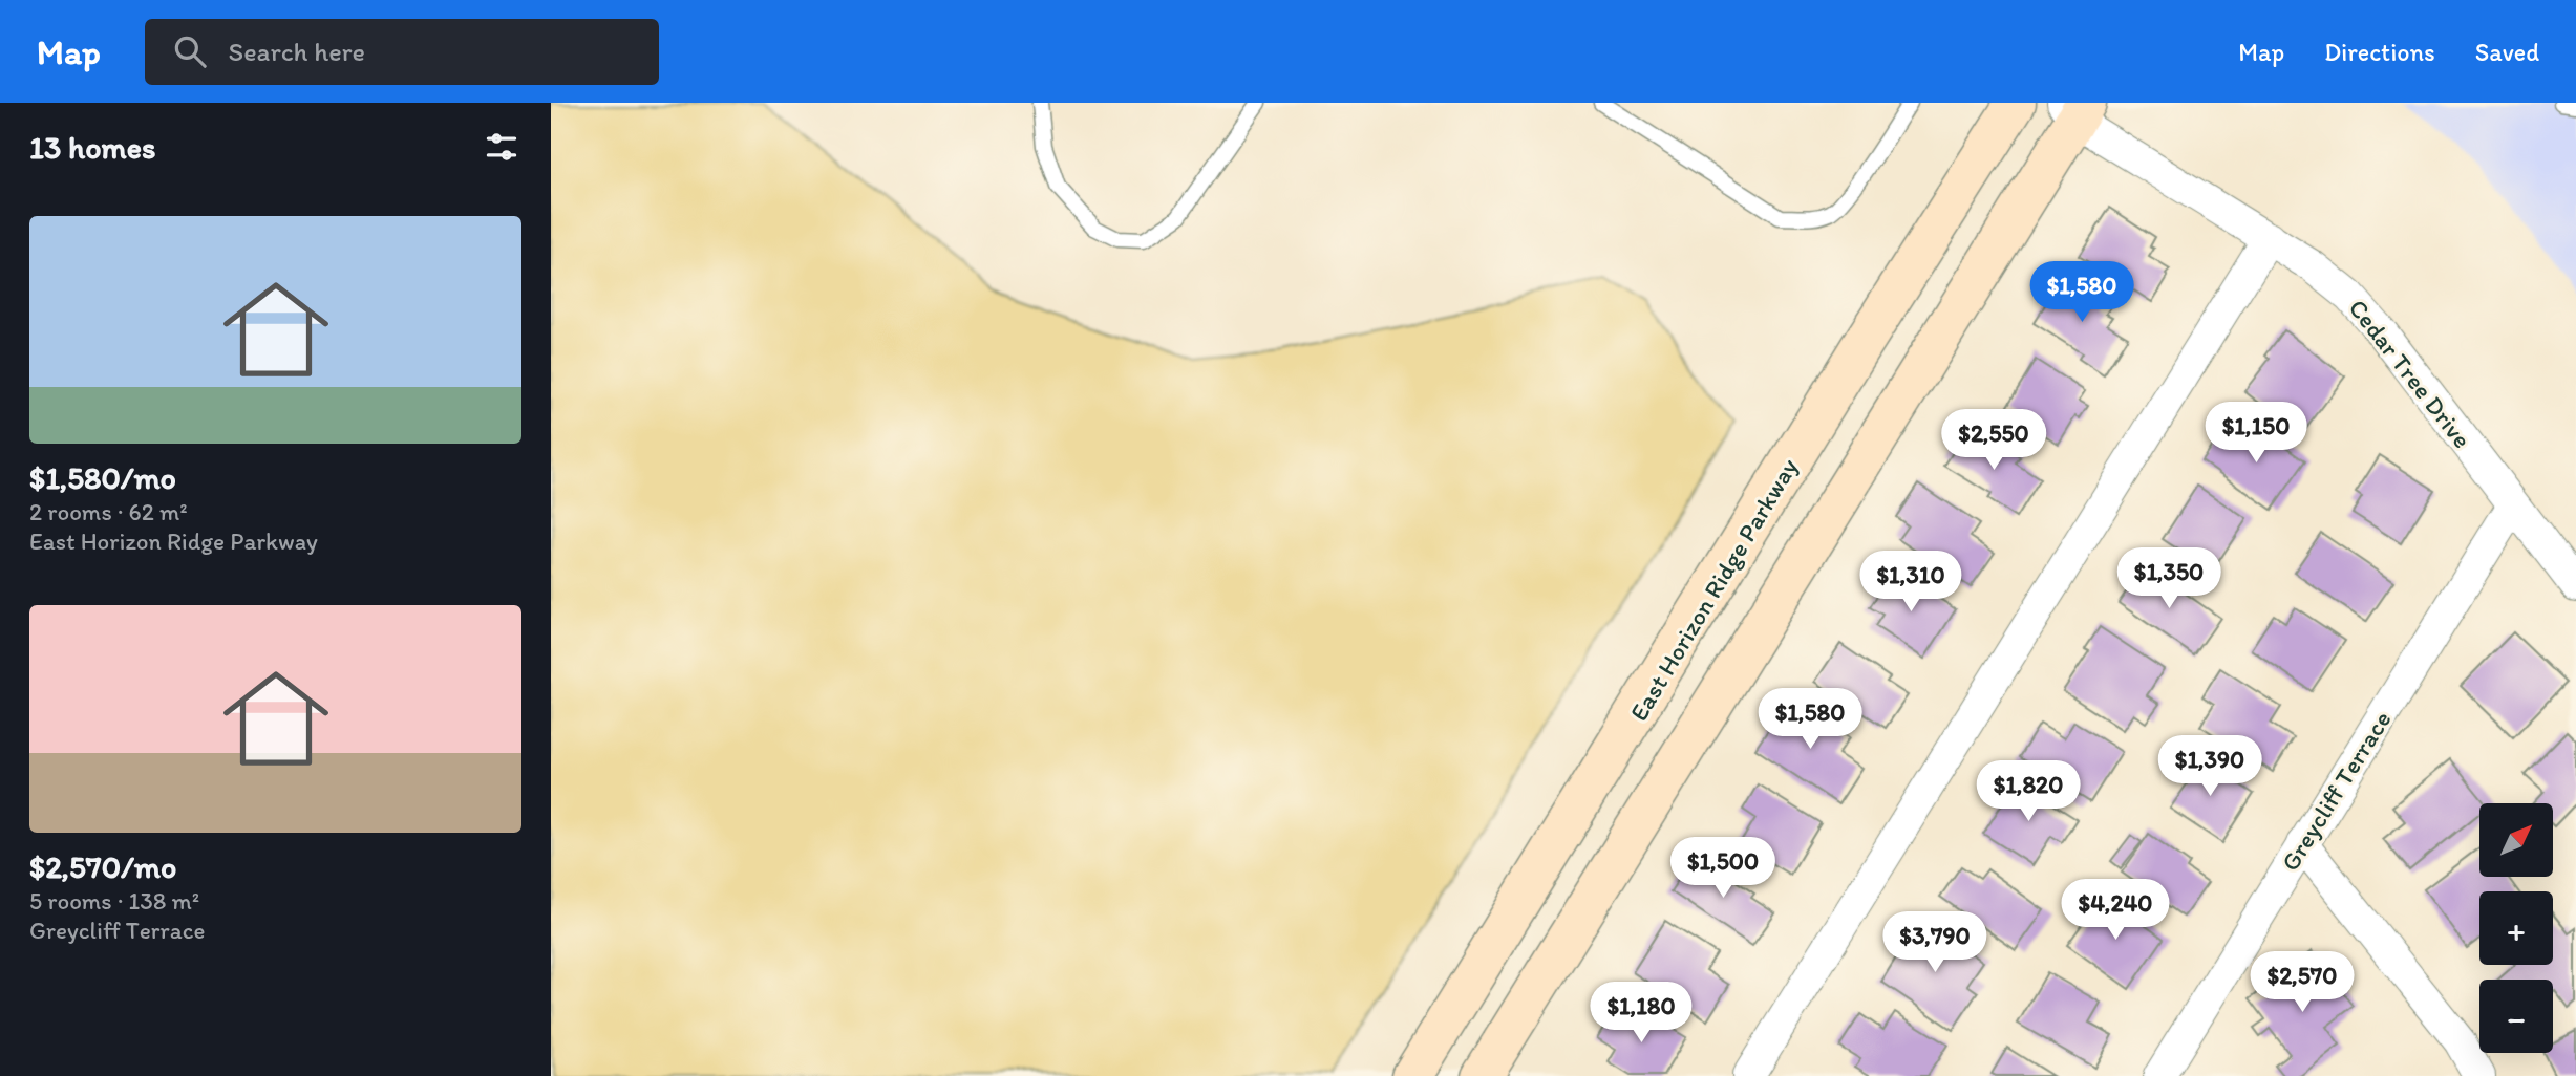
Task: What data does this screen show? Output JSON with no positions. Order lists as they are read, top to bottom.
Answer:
{
  "streets": {
    "main road": ["East Horizon Ridge Parkway"],
    "street": ["Cedar Tree Drive", "Greycliff Terrace"]
  },
  "crossings": [
    ["Cedar Tree Drive", "Greycliff Terrace"]
  ],
  "north": "top right",
  "page": {
    "header": "Map",
    "search": "Search here",
    "nav": ["Map", "Directions", "Saved"],
    "heading": "13 homes",
    "list": [
      {
        "name": "$1,580/mo",
        "note": "2 rooms · 62 m² · East Horizon Ridge Parkway"
      },
      {
        "name": "$2,570/mo",
        "note": "5 rooms · 138 m² · Greycliff Terrace"
      }
    ],
    "price": [
      "$1,580",
      "$1,150",
      "$2,550",
      "$1,350",
      "$1,310",
      "$1,580",
      "$1,390",
      "$1,820",
      "$1,500",
      "$4,240",
      "$3,790",
      "$2,570",
      "$1,180"
    ],
    "map_buttons": ["+", "−"]
  }
}
